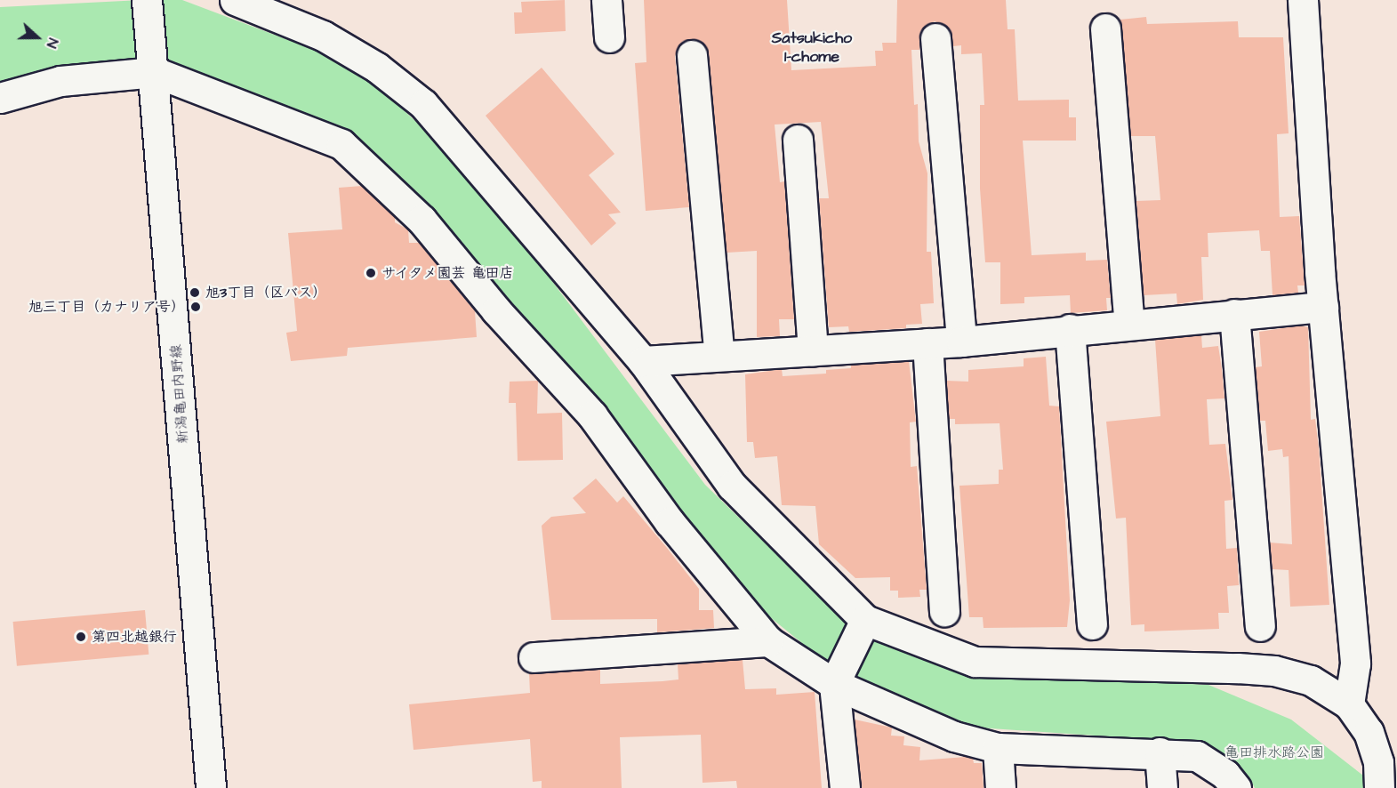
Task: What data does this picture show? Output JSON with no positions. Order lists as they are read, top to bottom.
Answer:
{
  "streets": {
    "street": ["新潟亀田内野線"]
  },
  "districts": ["Satsukicho 1-chome"],
  "parks": ["亀田排水路公園"],
  "places": [
    "サイタメ園芸 亀田店",
    "旭3丁目（区バス）",
    "旭三丁目（カナリア号）",
    "第四北越銀行"
  ],
  "north": "right"
}
